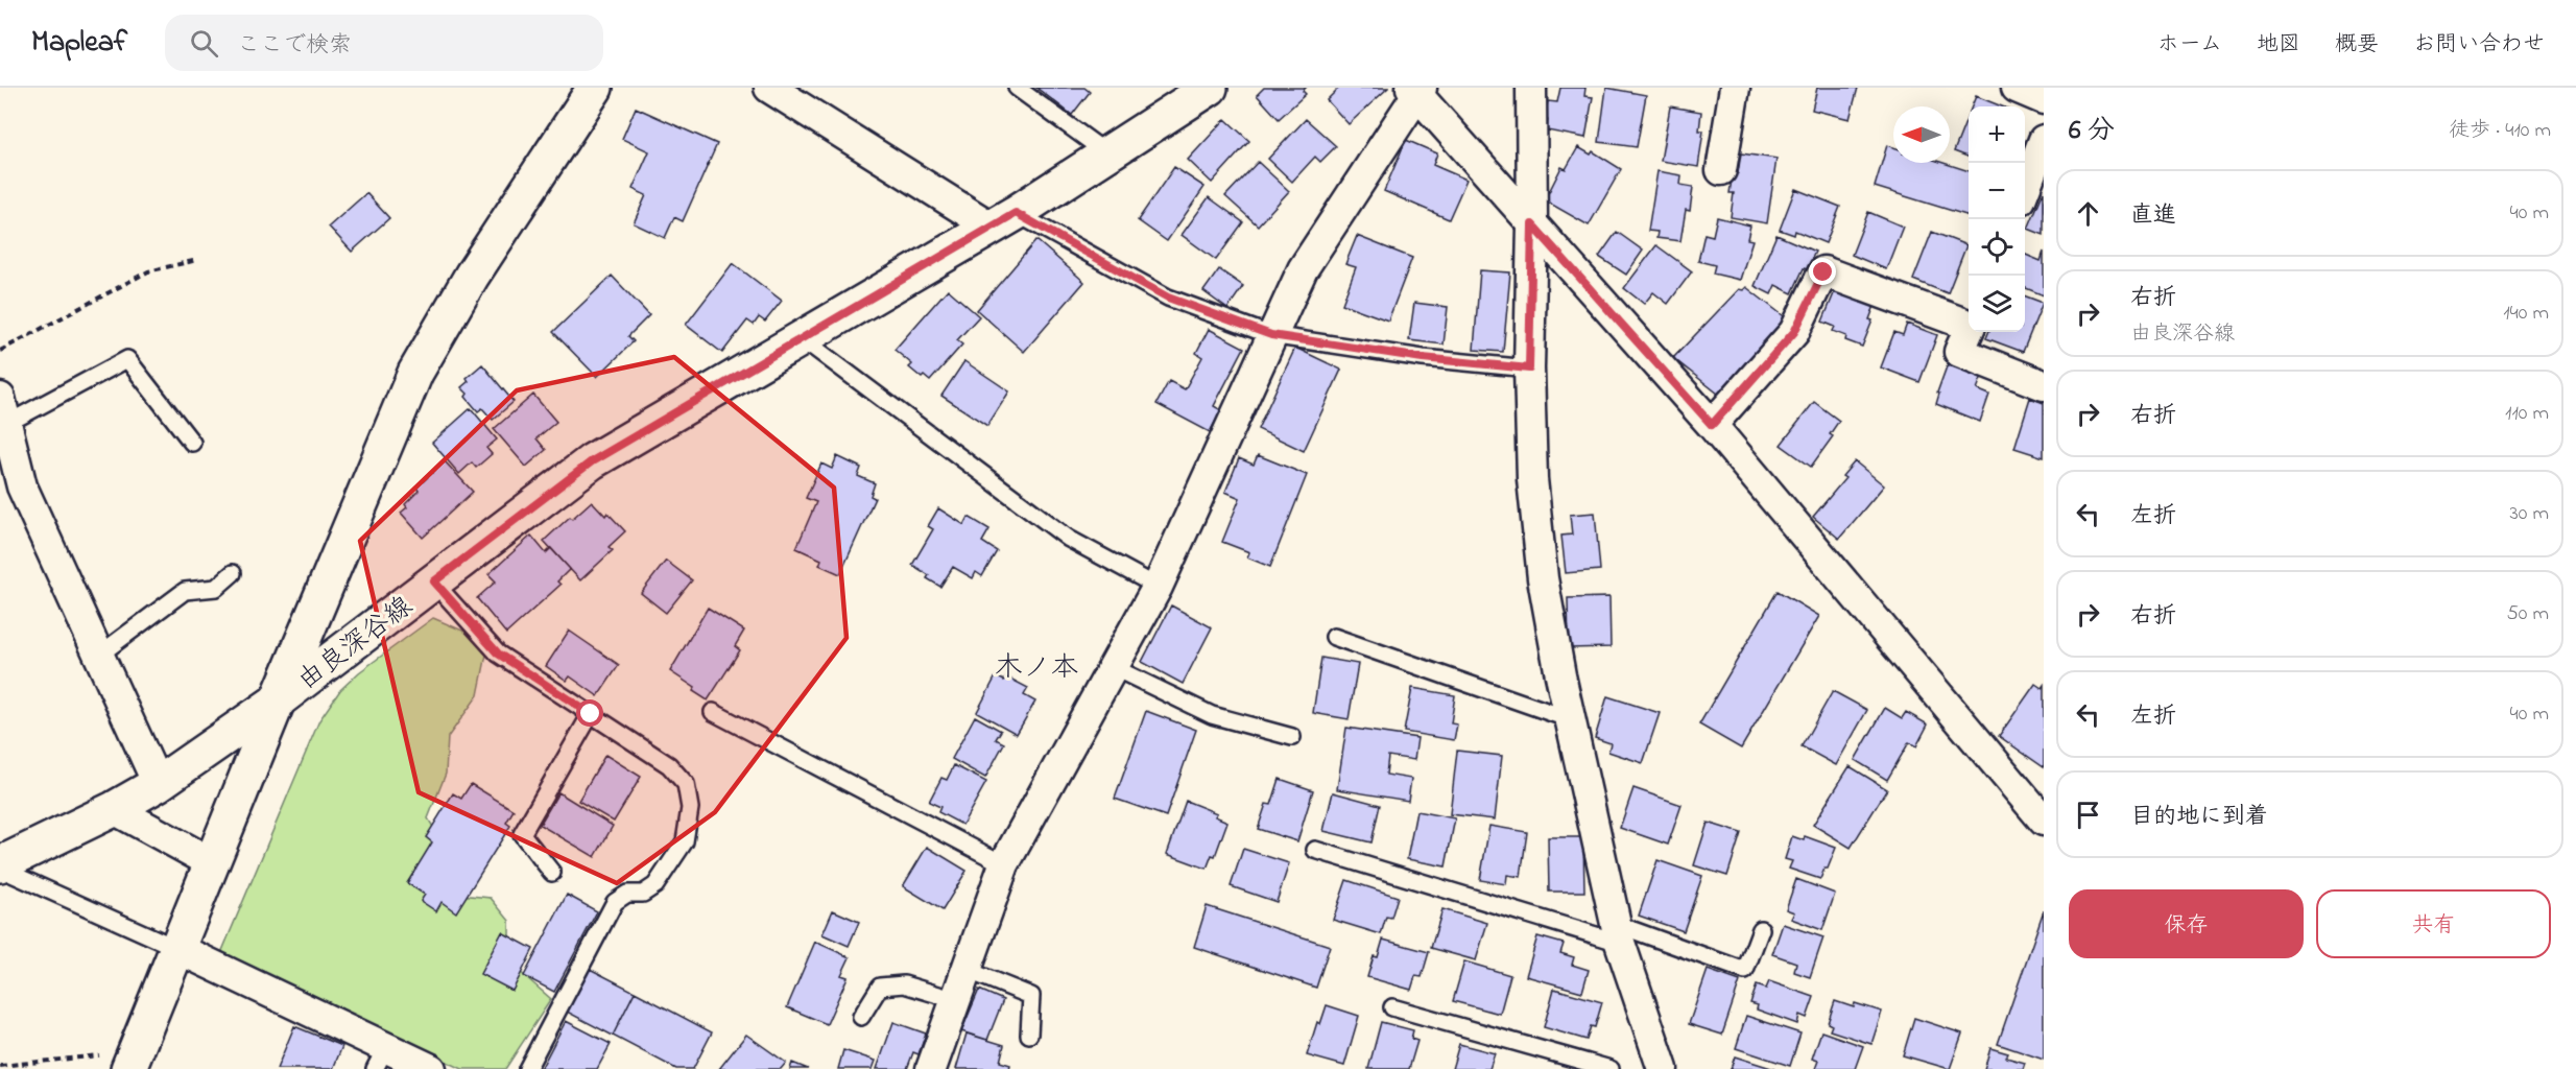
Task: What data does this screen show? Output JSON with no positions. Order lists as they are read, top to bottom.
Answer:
{
  "streets": {
    "main road": ["由良深谷線"]
  },
  "districts": ["木ノ本"],
  "north": "left",
  "page": {
    "header": "Mapleaf",
    "search": "ここで検索",
    "nav": [
      "ホーム",
      "地図",
      "概要",
      "お問い合わせ"
    ],
    "heading": ["6 分", "徒歩 · 410 m"],
    "map_buttons": ["+", "−"],
    "list": [
      ["直進", "40 m"],
      ["右折", "由良深谷線", "140 m"],
      ["右折", "110 m"],
      ["左折", "30 m"],
      ["右折", "50 m"],
      ["左折", "40 m"],
      "目的地に到着"
    ],
    "buttons": ["保存", "共有"]
  }
}
